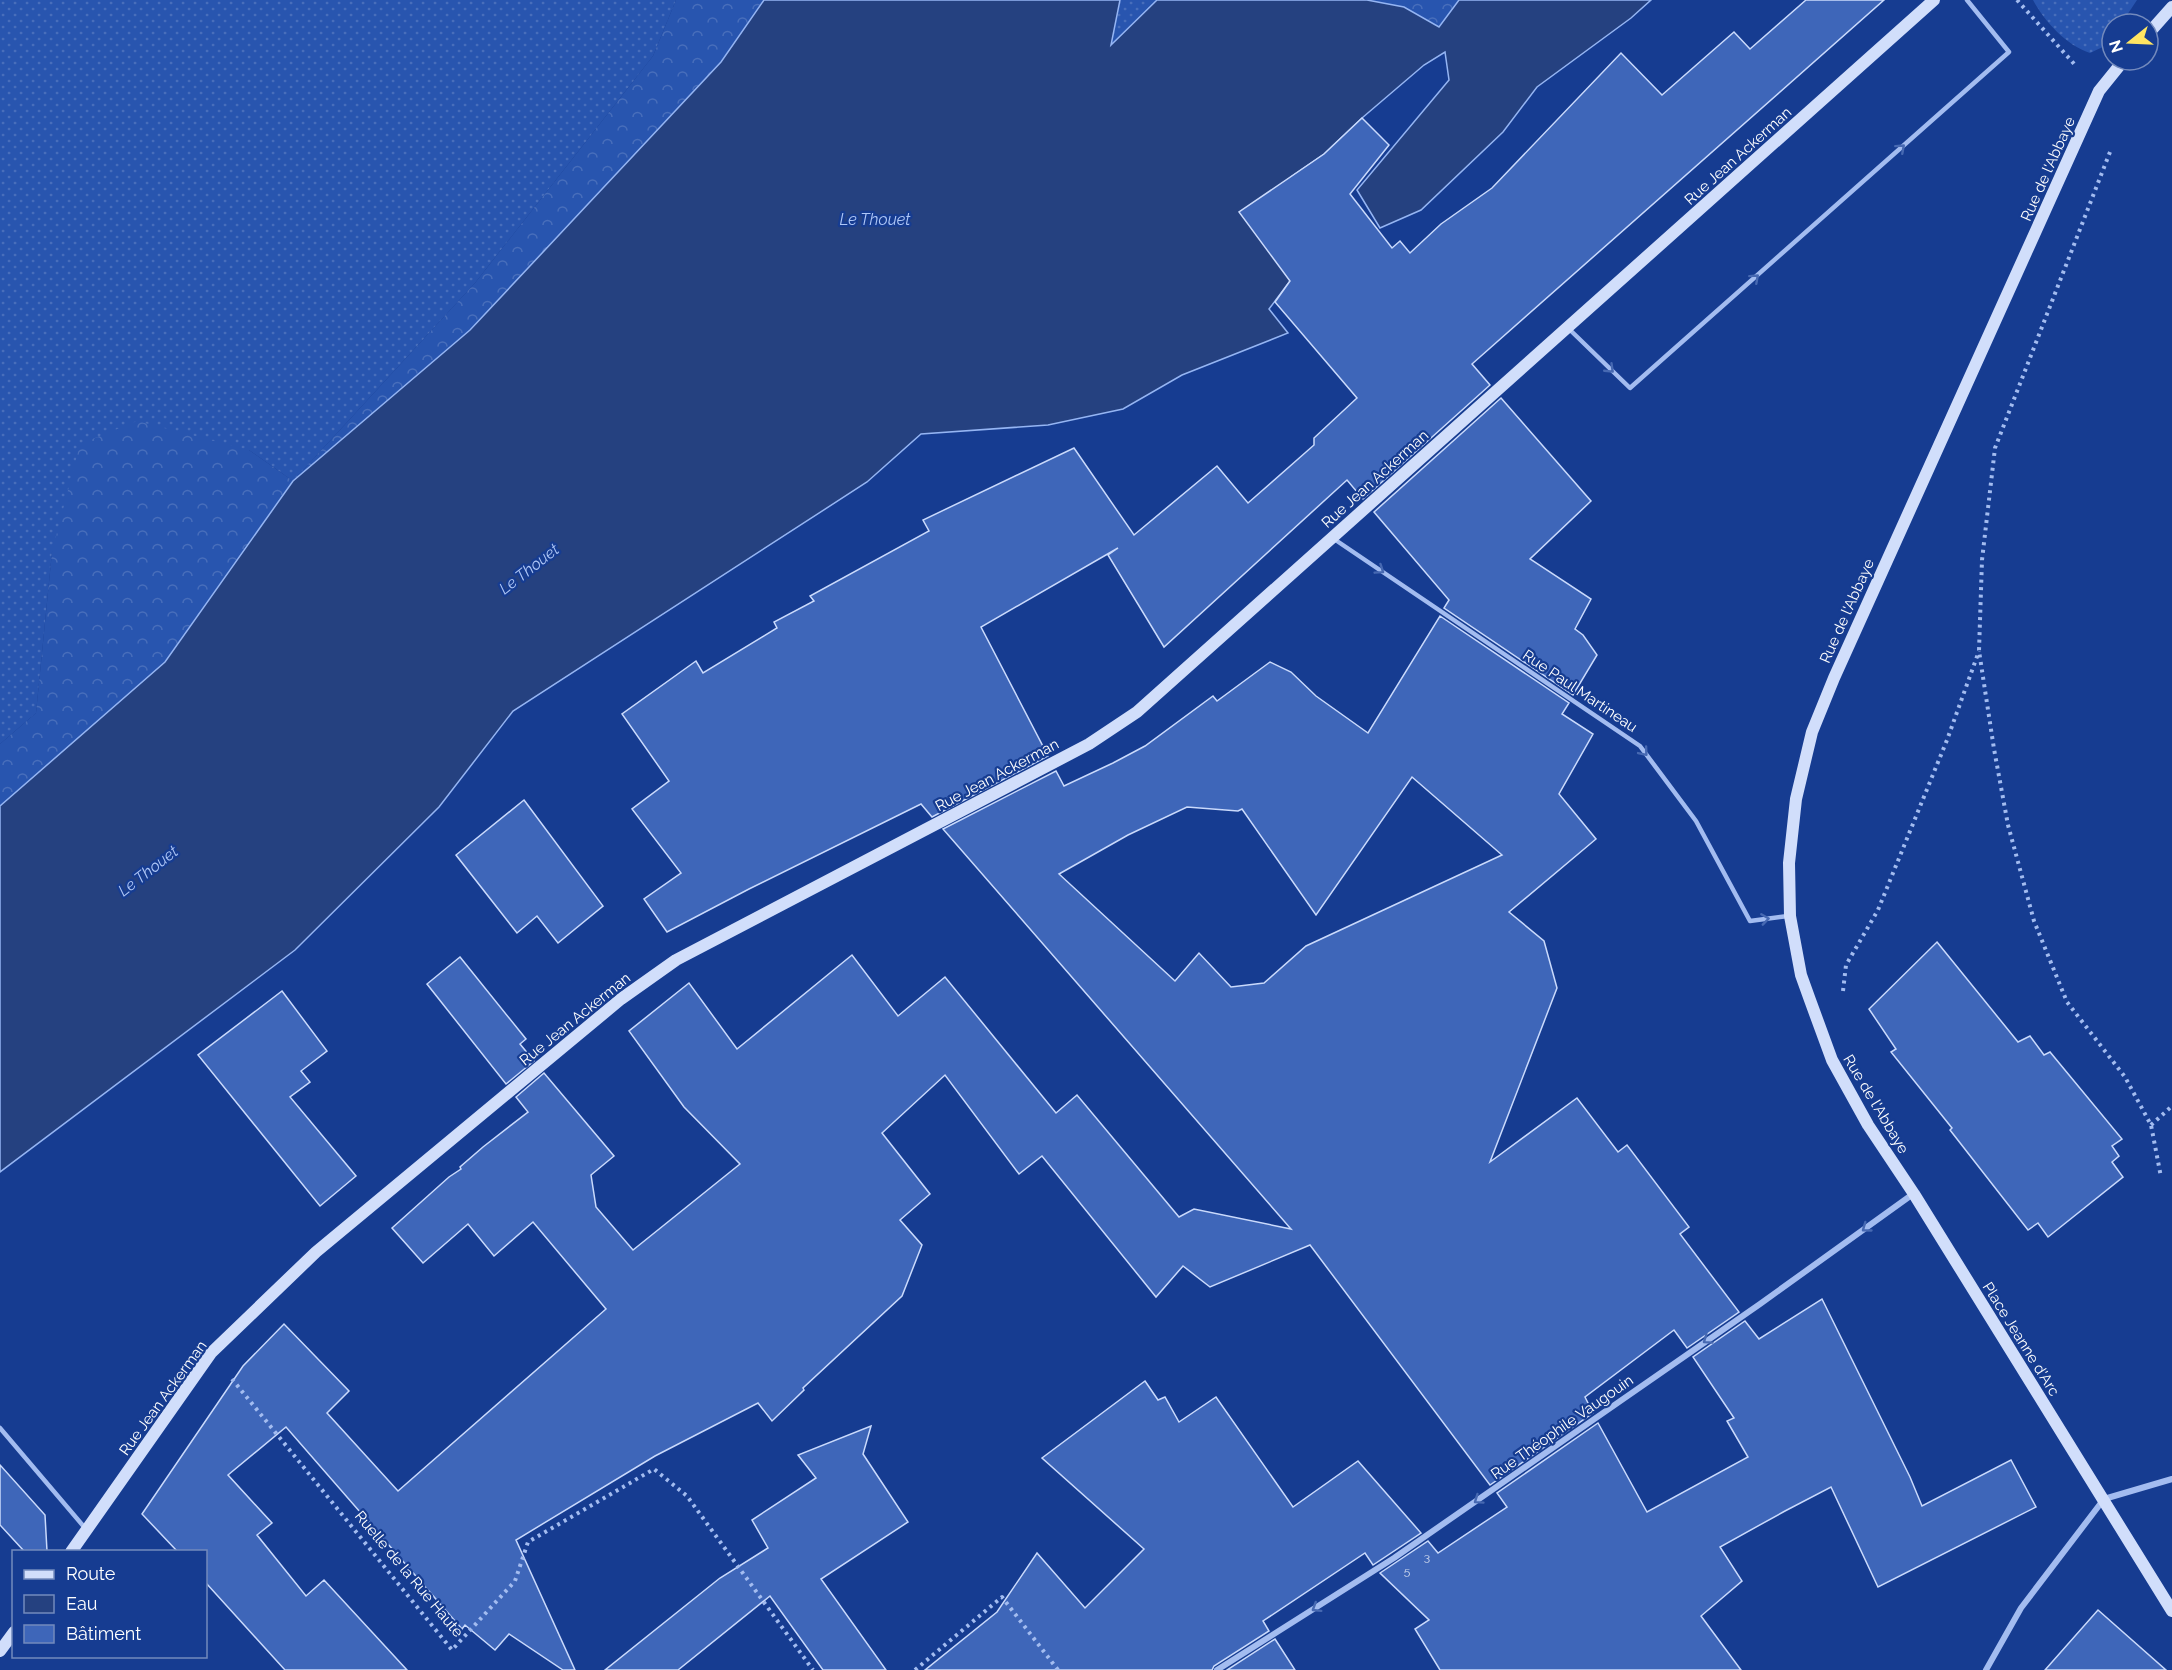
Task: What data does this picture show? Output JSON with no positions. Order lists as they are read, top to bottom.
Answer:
{
  "streets": {
    "main road": ["Rue Jean Ackerman", "Rue de l'Abbaye", "Place Jeanne d'Arc"],
    "street": ["Rue Théophile Vaugouin"],
    "lane": ["Rue Paul Martineau"],
    "path": ["Ruelle de la Rue Haute"]
  },
  "crossings": [
    ["Rue Jean Ackerman", "Rue Paul Martineau"],
    ["Rue Jean Ackerman", "Ruelle de la Rue Haute"],
    ["Rue de l'Abbaye", "Rue Paul Martineau"],
    ["Rue de l'Abbaye", "Place Jeanne d'Arc"],
    ["Rue de l'Abbaye", "Rue Théophile Vaugouin"],
    ["Place Jeanne d'Arc", "Rue Théophile Vaugouin"]
  ],
  "one_way": ["Rue Paul Martineau", "Rue Théophile Vaugouin"],
  "water": ["Le Thouet"],
  "house_numbers": ["3", "5"],
  "legend": ["Route", "Eau", "Bâtiment"],
  "north": "left"
}
